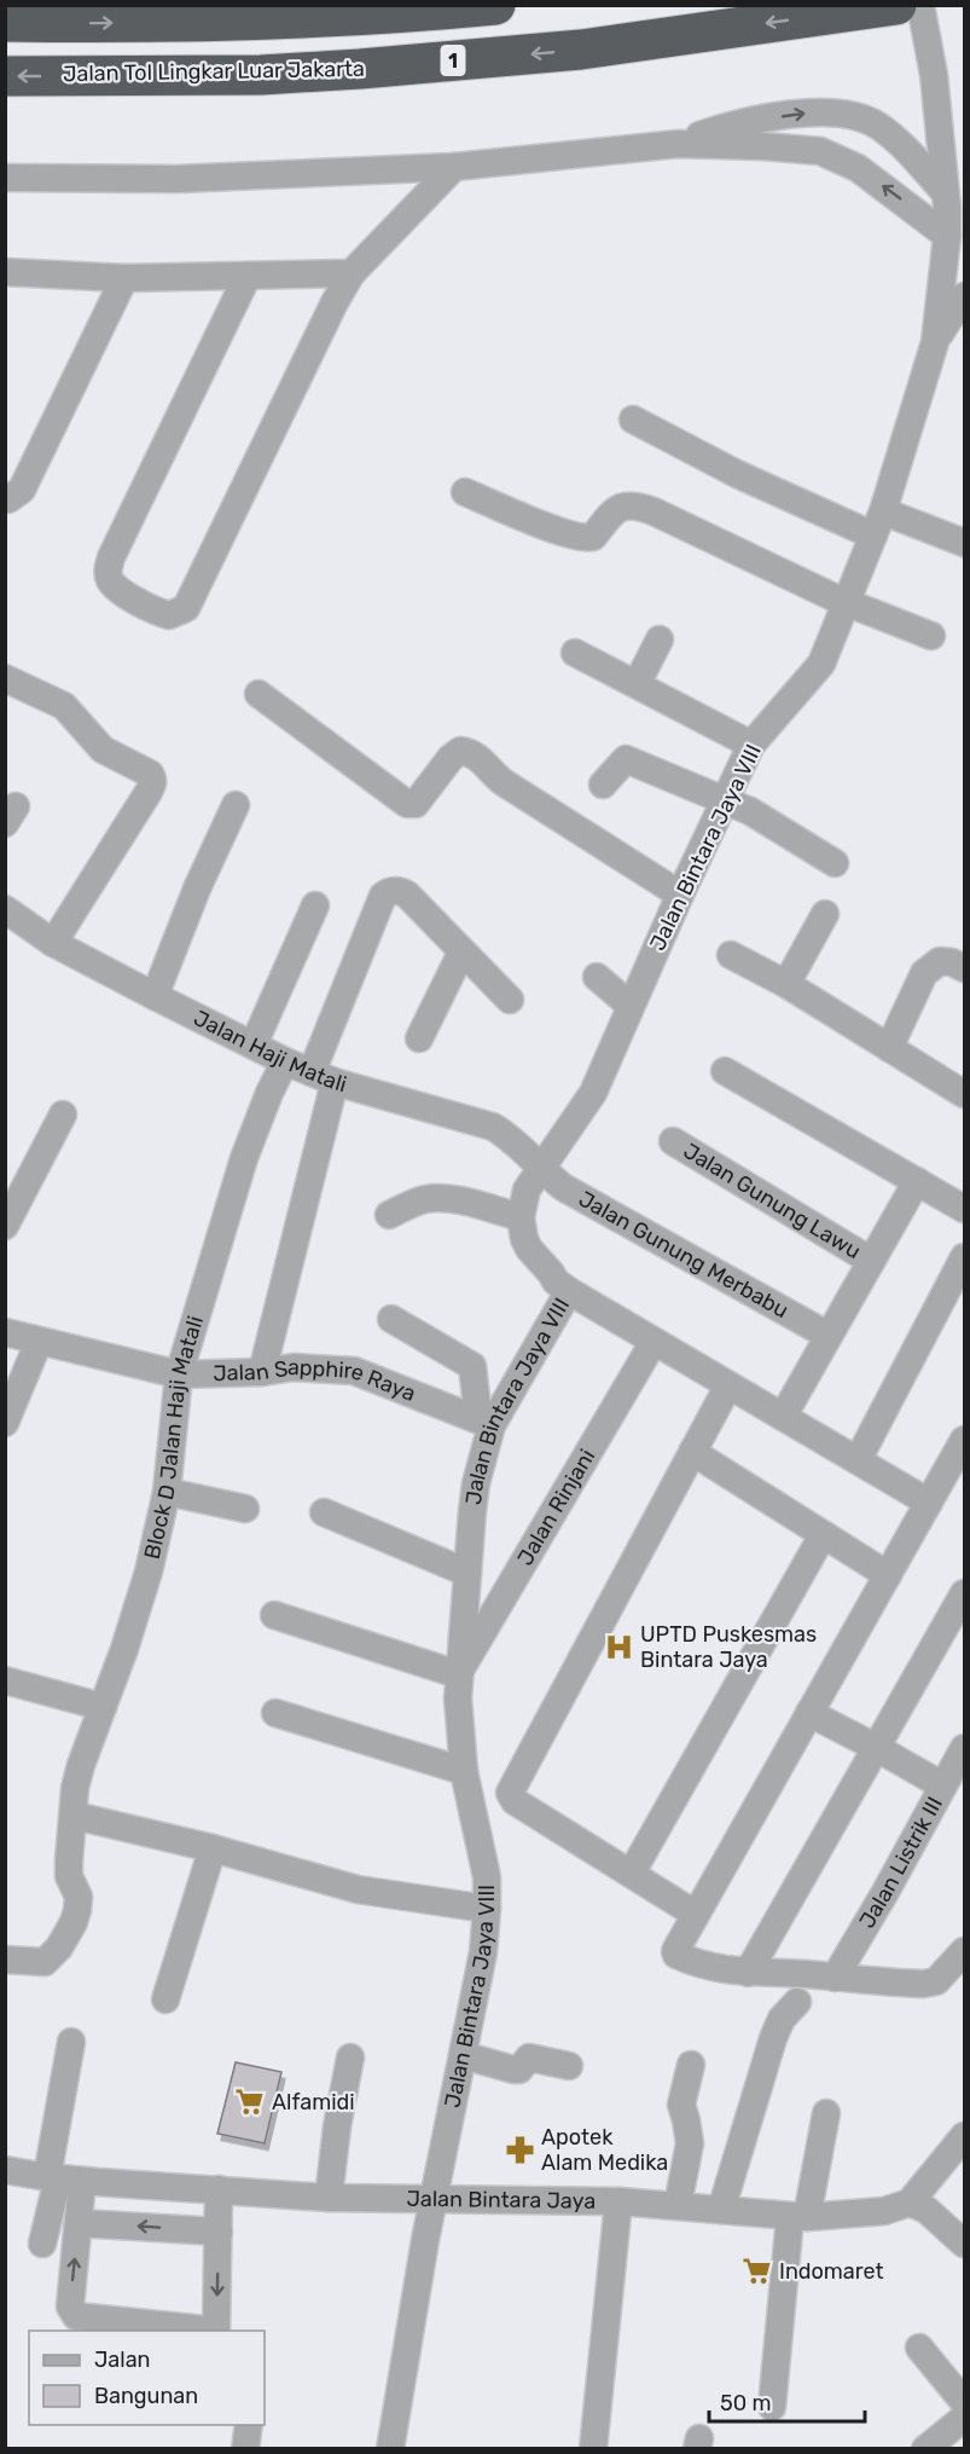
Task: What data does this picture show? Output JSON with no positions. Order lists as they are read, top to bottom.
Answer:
{
  "streets": {
    "highway": ["1", "Jalan Tol Lingkar Luar Jakarta"],
    "street": [
      "Jalan Bintara Jaya VIII",
      "Jalan Haji Matali",
      "Jalan Gunung Lawu",
      "Jalan Gunung Merbabu",
      "Jalan Sapphire Raya",
      "Block D Jalan Haji Matali",
      "Jalan Rinjani",
      "Jalan Listrik III",
      "Jalan Bintara Jaya"
    ]
  },
  "crossings": [
    ["Jalan Bintara Jaya VIII", "Jalan Haji Matali"],
    ["Jalan Bintara Jaya VIII", "Jalan Gunung Merbabu"],
    ["Jalan Bintara Jaya VIII", "Jalan Sapphire Raya"],
    ["Jalan Bintara Jaya VIII", "Jalan Rinjani"],
    ["Jalan Bintara Jaya VIII", "Jalan Bintara Jaya"],
    ["Jalan Haji Matali", "Jalan Gunung Merbabu"],
    ["Jalan Haji Matali", "Block D Jalan Haji Matali"],
    ["Jalan Sapphire Raya", "Block D Jalan Haji Matali"]
  ],
  "places": {
    "hospital": ["UPTD Puskesmas Bintara Jaya"],
    "supermarket": ["Alfamidi", "Indomaret"],
    "pharmacy": ["Apotek Alam Medika"]
  },
  "legend": ["Jalan", "Bangunan"],
  "scale_bar": "50 m"
}
